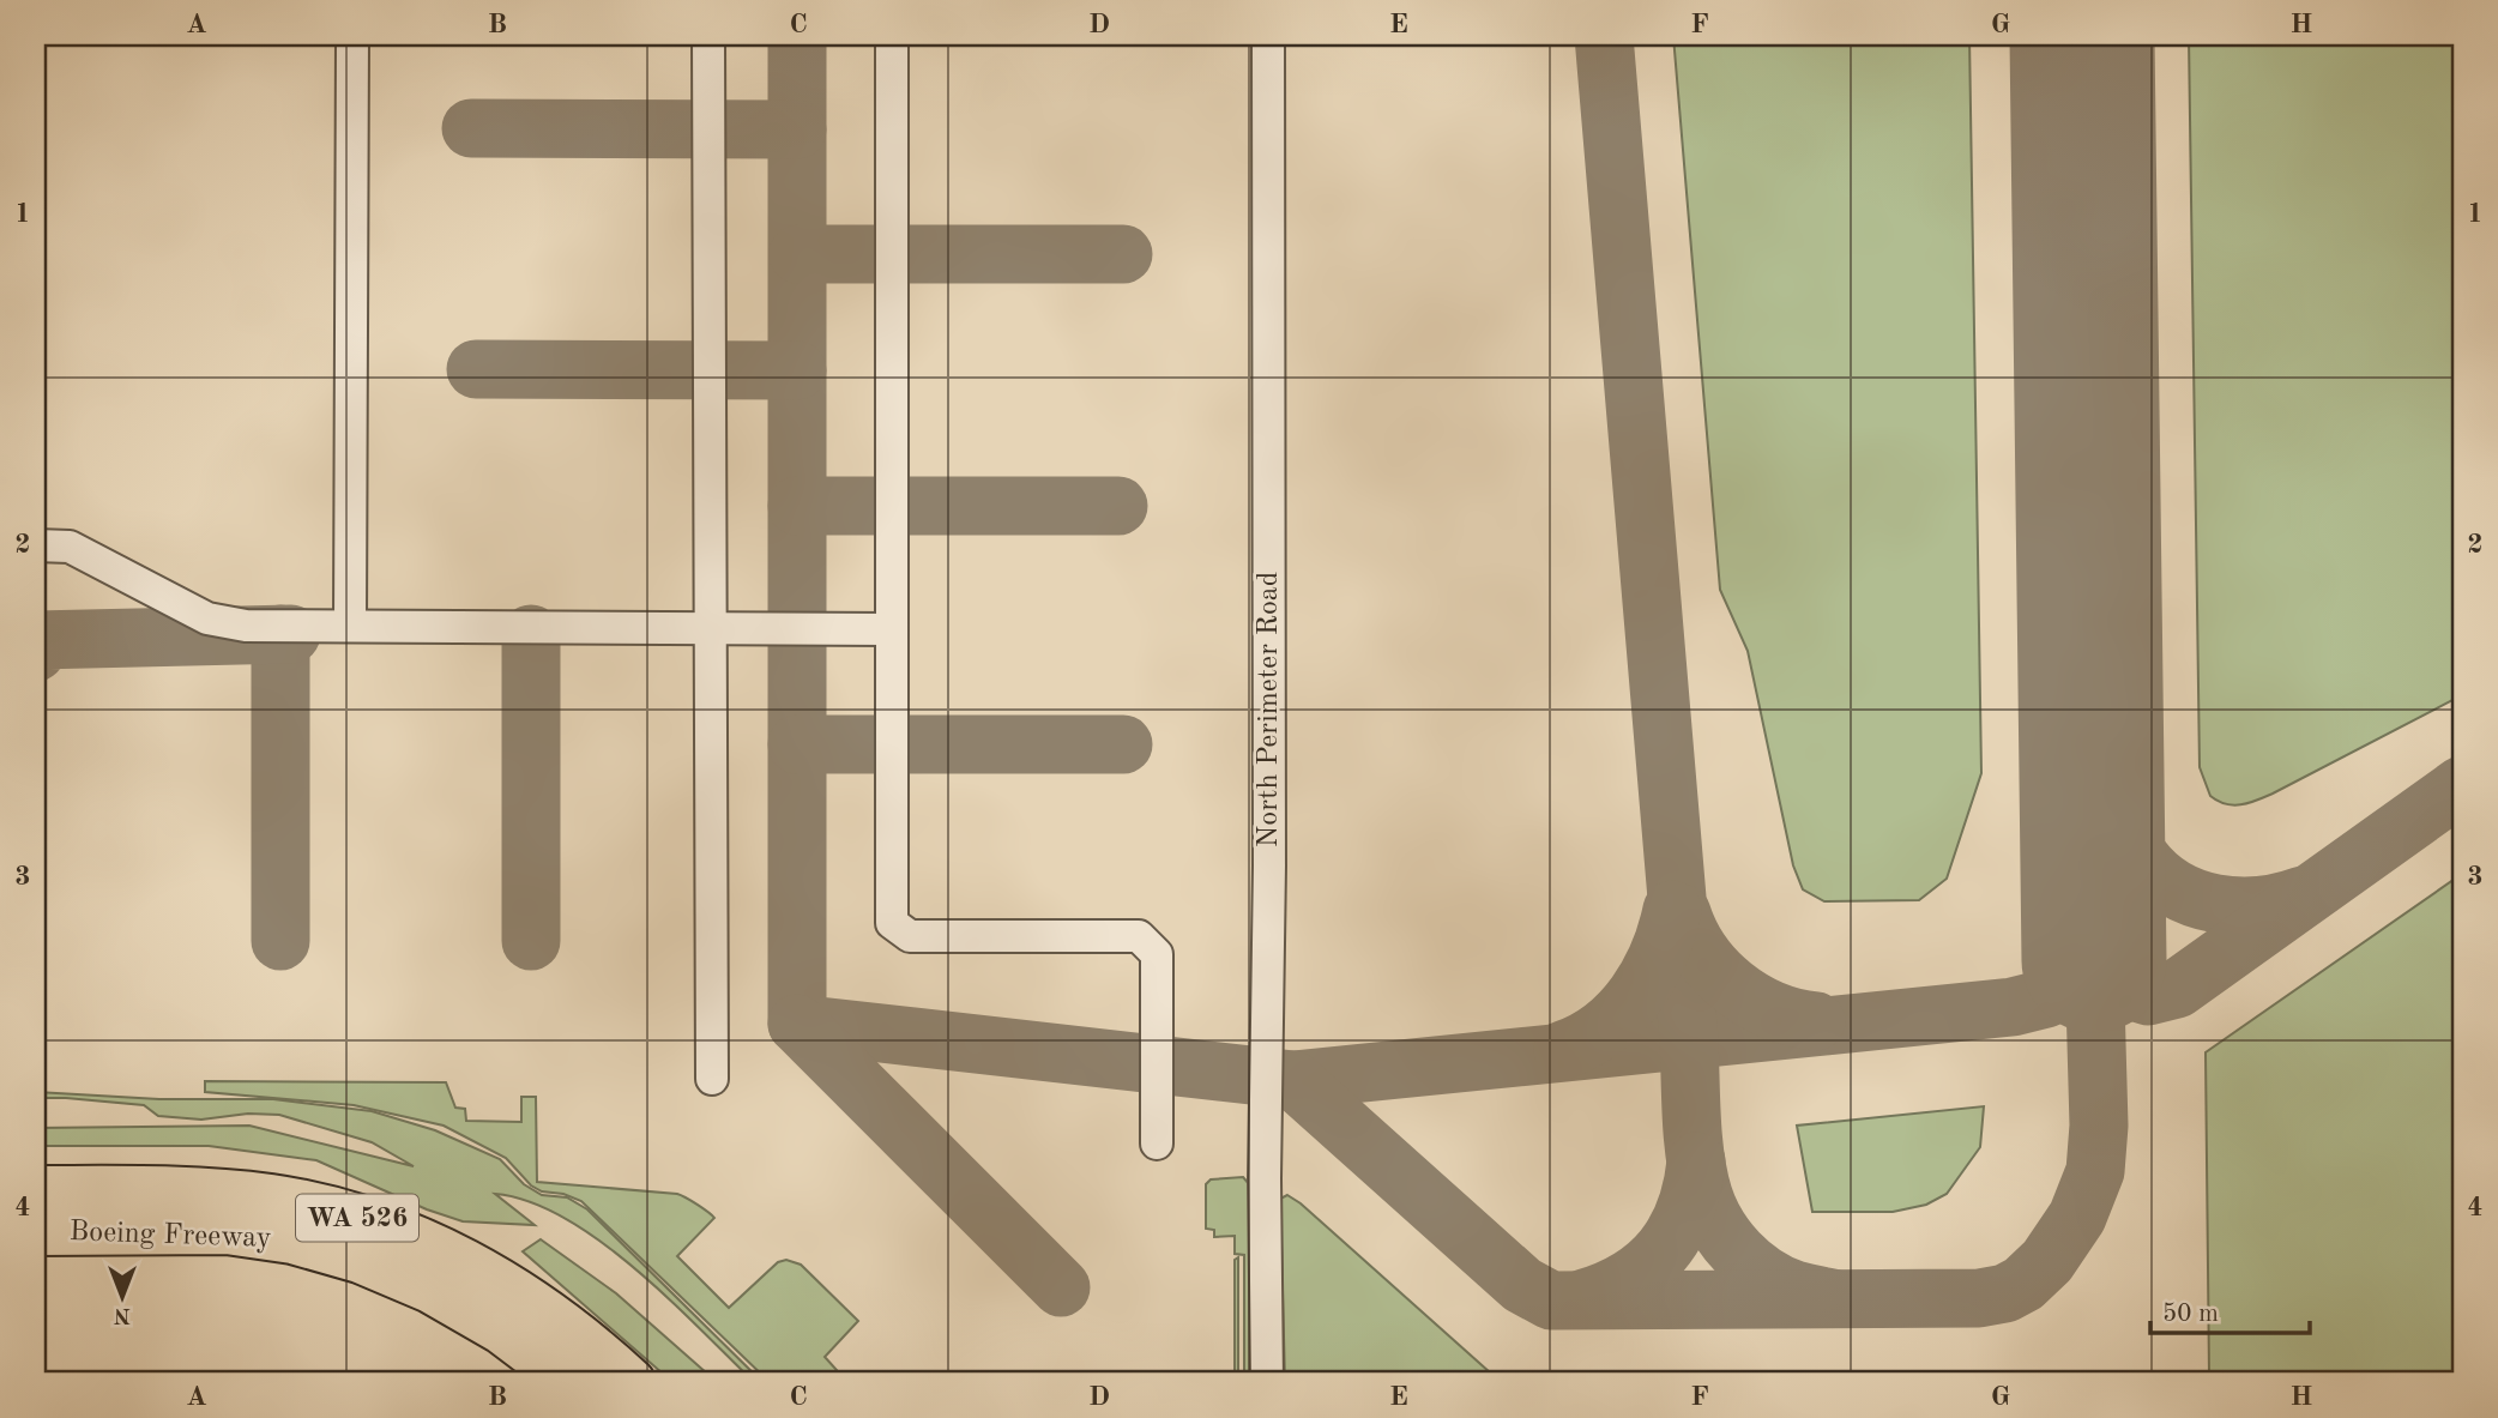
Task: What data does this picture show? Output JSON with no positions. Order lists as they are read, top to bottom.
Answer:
{
  "streets": {
    "highway": ["WA 526", "Boeing Freeway"],
    "street": ["North Perimeter Road"]
  },
  "scale_bar": "50 m",
  "north": "bottom",
  "grid": {
    "columns": [
      "A",
      "B",
      "C",
      "D",
      "E",
      "F",
      "G",
      "H"
    ],
    "rows": [
      "1",
      "2",
      "3",
      "4"
    ]
  }
}
